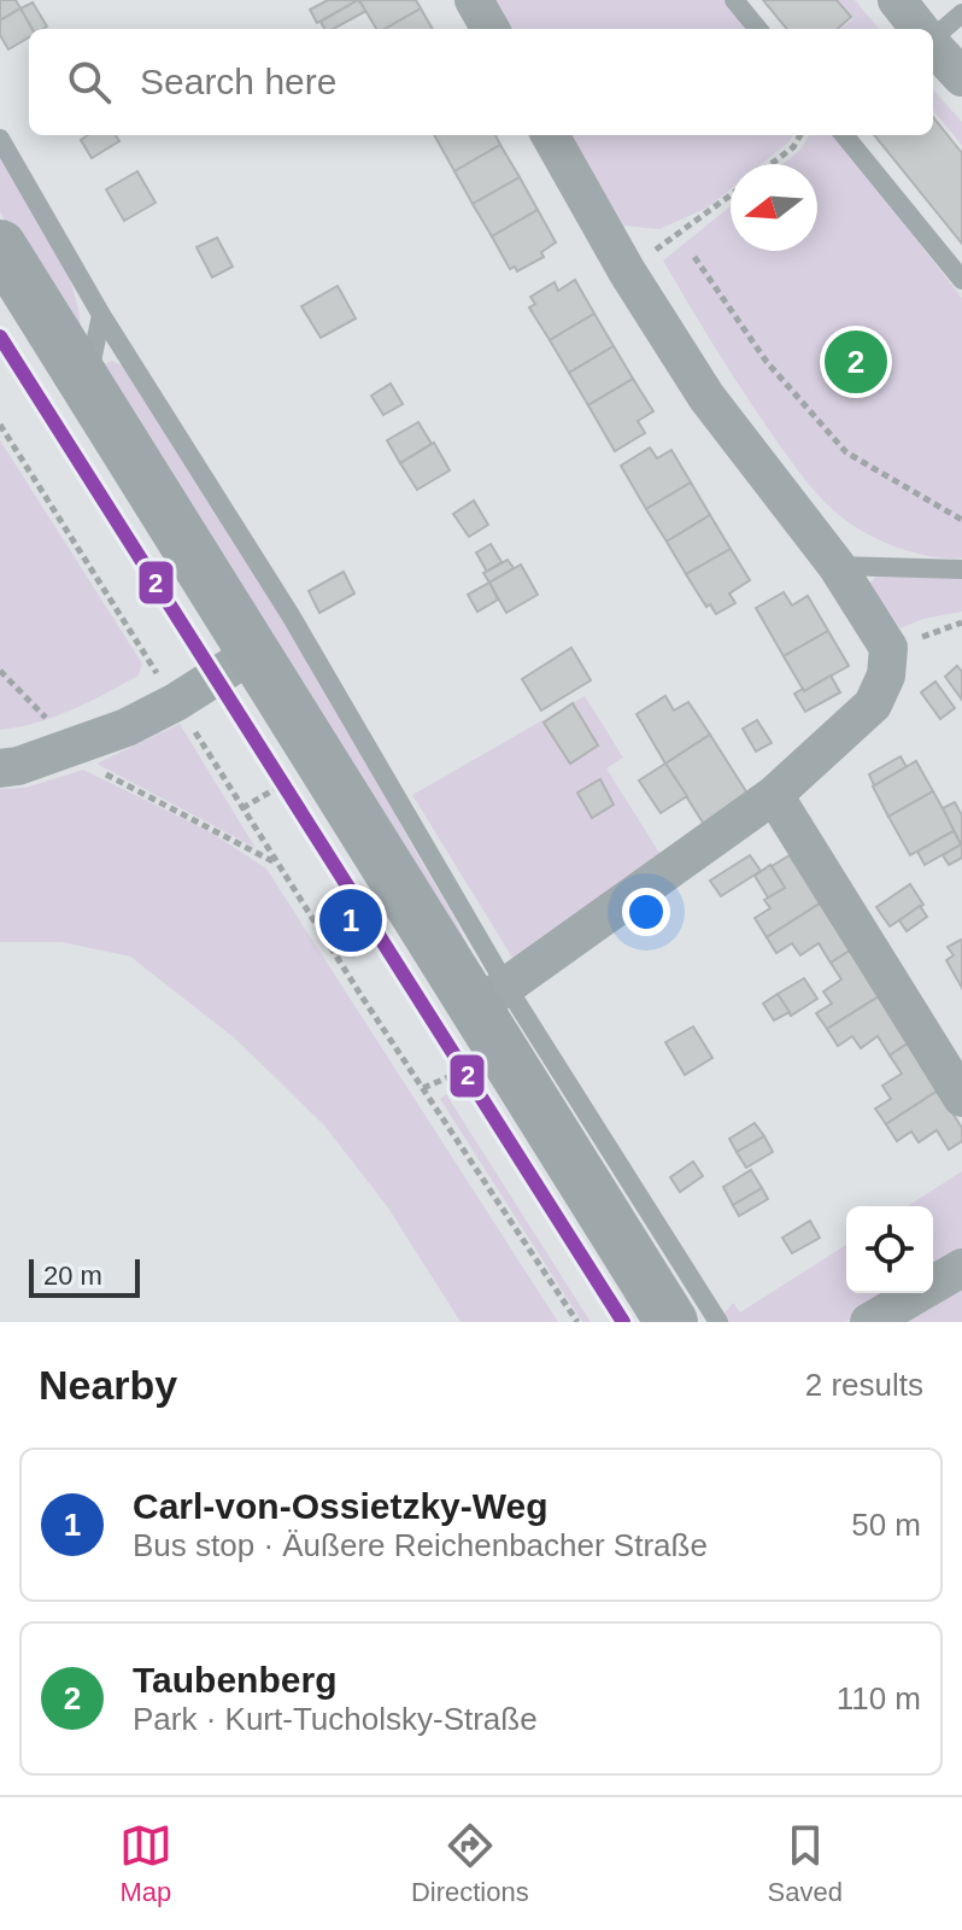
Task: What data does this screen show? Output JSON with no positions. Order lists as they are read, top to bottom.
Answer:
{
  "lines": ["tram line 2"],
  "scale_bar": "20 m",
  "north": "left",
  "page": {
    "search": "Search here",
    "pins": ["2", "1"],
    "scale": "20 m",
    "heading": ["Nearby", "2 results"],
    "list": [
      {
        "mark": "1",
        "name": "Carl-von-Ossietzky-Weg",
        "note": "Bus stop · Äußere Reichenbacher Straße",
        "value": "50 m"
      },
      {
        "mark": "2",
        "name": "Taubenberg",
        "note": "Park · Kurt-Tucholsky-Straße",
        "value": "110 m"
      }
    ],
    "nav": ["Map", "Directions", "Saved"]
  }
}
